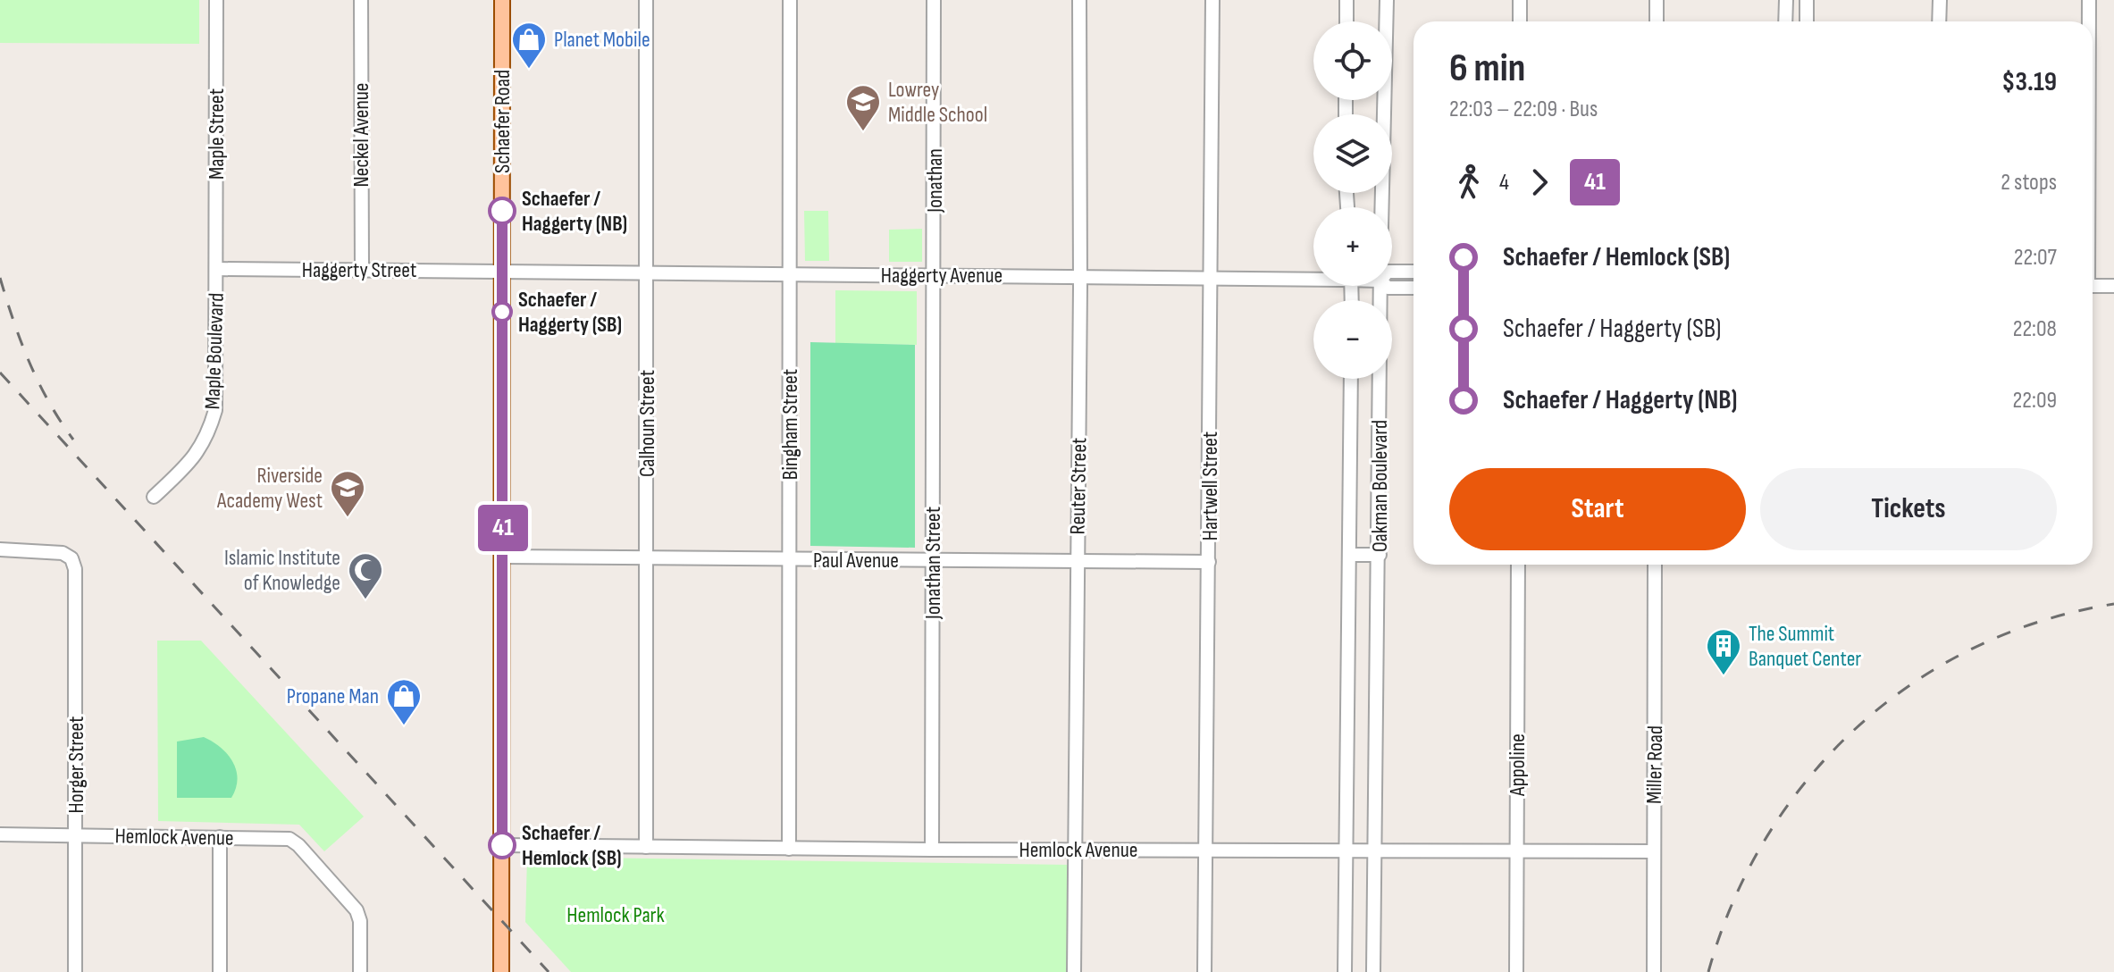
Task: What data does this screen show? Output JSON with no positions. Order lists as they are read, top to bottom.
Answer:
{
  "streets": {
    "main road": ["Schaefer Road"],
    "street": [
      "Maple Street",
      "Neckel Avenue",
      "Jonathan",
      "Haggerty Street",
      "Haggerty Avenue",
      "Maple Boulevard",
      "Calhoun Street",
      "Bingham Street",
      "Reuter Street",
      "Hartwell Street",
      "Oakman Boulevard",
      "Paul Avenue",
      "Jonathan Street",
      "Horger Street",
      "Appoline",
      "Miller Road",
      "Hemlock Avenue"
    ]
  },
  "crossings": [
    ["Schaefer Road", "Haggerty Street"],
    ["Schaefer Road", "Haggerty Avenue"],
    ["Schaefer Road", "Paul Avenue"],
    ["Schaefer Road", "Hemlock Avenue"],
    ["Maple Street", "Haggerty Street"],
    ["Maple Street", "Maple Boulevard"],
    ["Neckel Avenue", "Haggerty Street"],
    ["Jonathan", "Haggerty Avenue"],
    ["Jonathan", "Jonathan Street"],
    ["Haggerty Street", "Haggerty Avenue"],
    ["Haggerty Street", "Maple Boulevard"],
    ["Haggerty Avenue", "Calhoun Street"],
    ["Haggerty Avenue", "Bingham Street"],
    ["Haggerty Avenue", "Reuter Street"],
    ["Haggerty Avenue", "Hartwell Street"],
    ["Haggerty Avenue", "Jonathan Street"],
    ["Calhoun Street", "Paul Avenue"],
    ["Calhoun Street", "Hemlock Avenue"],
    ["Bingham Street", "Paul Avenue"],
    ["Bingham Street", "Hemlock Avenue"],
    ["Reuter Street", "Paul Avenue"],
    ["Reuter Street", "Hemlock Avenue"],
    ["Hartwell Street", "Paul Avenue"],
    ["Hartwell Street", "Hemlock Avenue"],
    ["Oakman Boulevard", "Hemlock Avenue"],
    ["Paul Avenue", "Jonathan Street"],
    ["Jonathan Street", "Hemlock Avenue"],
    ["Horger Street", "Hemlock Avenue"],
    ["Appoline", "Hemlock Avenue"],
    ["Miller Road", "Hemlock Avenue"]
  ],
  "parks": ["Hemlock Park"],
  "places": {
    "shop": ["Planet Mobile", "Propane Man"],
    "school or university": ["Lowrey Middle School", "Riverside Academy West"],
    "other": ["Schaefer / Haggerty (NB)", "Schaefer / Haggerty (SB)", "Schaefer / Hemlock (SB)"],
    "mosque": ["Islamic Institute of Knowledge"],
    "building": ["The Summit Banquet Center"]
  },
  "lines": ["bus line 41"],
  "page": {
    "on_map": "41",
    "map_buttons": ["+", "−"],
    "heading": ["6 min", "22:03 – 22:09 · Bus", "$3.19"],
    "legs": ["4", "41", "2 stops"],
    "list": [
      {
        "name": "Schaefer / Hemlock (SB)",
        "value": "22:07"
      },
      {
        "name": "Schaefer / Haggerty (SB)",
        "value": "22:08"
      },
      {
        "name": "Schaefer / Haggerty (NB)",
        "value": "22:09"
      }
    ],
    "buttons": ["Start", "Tickets"]
  }
}
